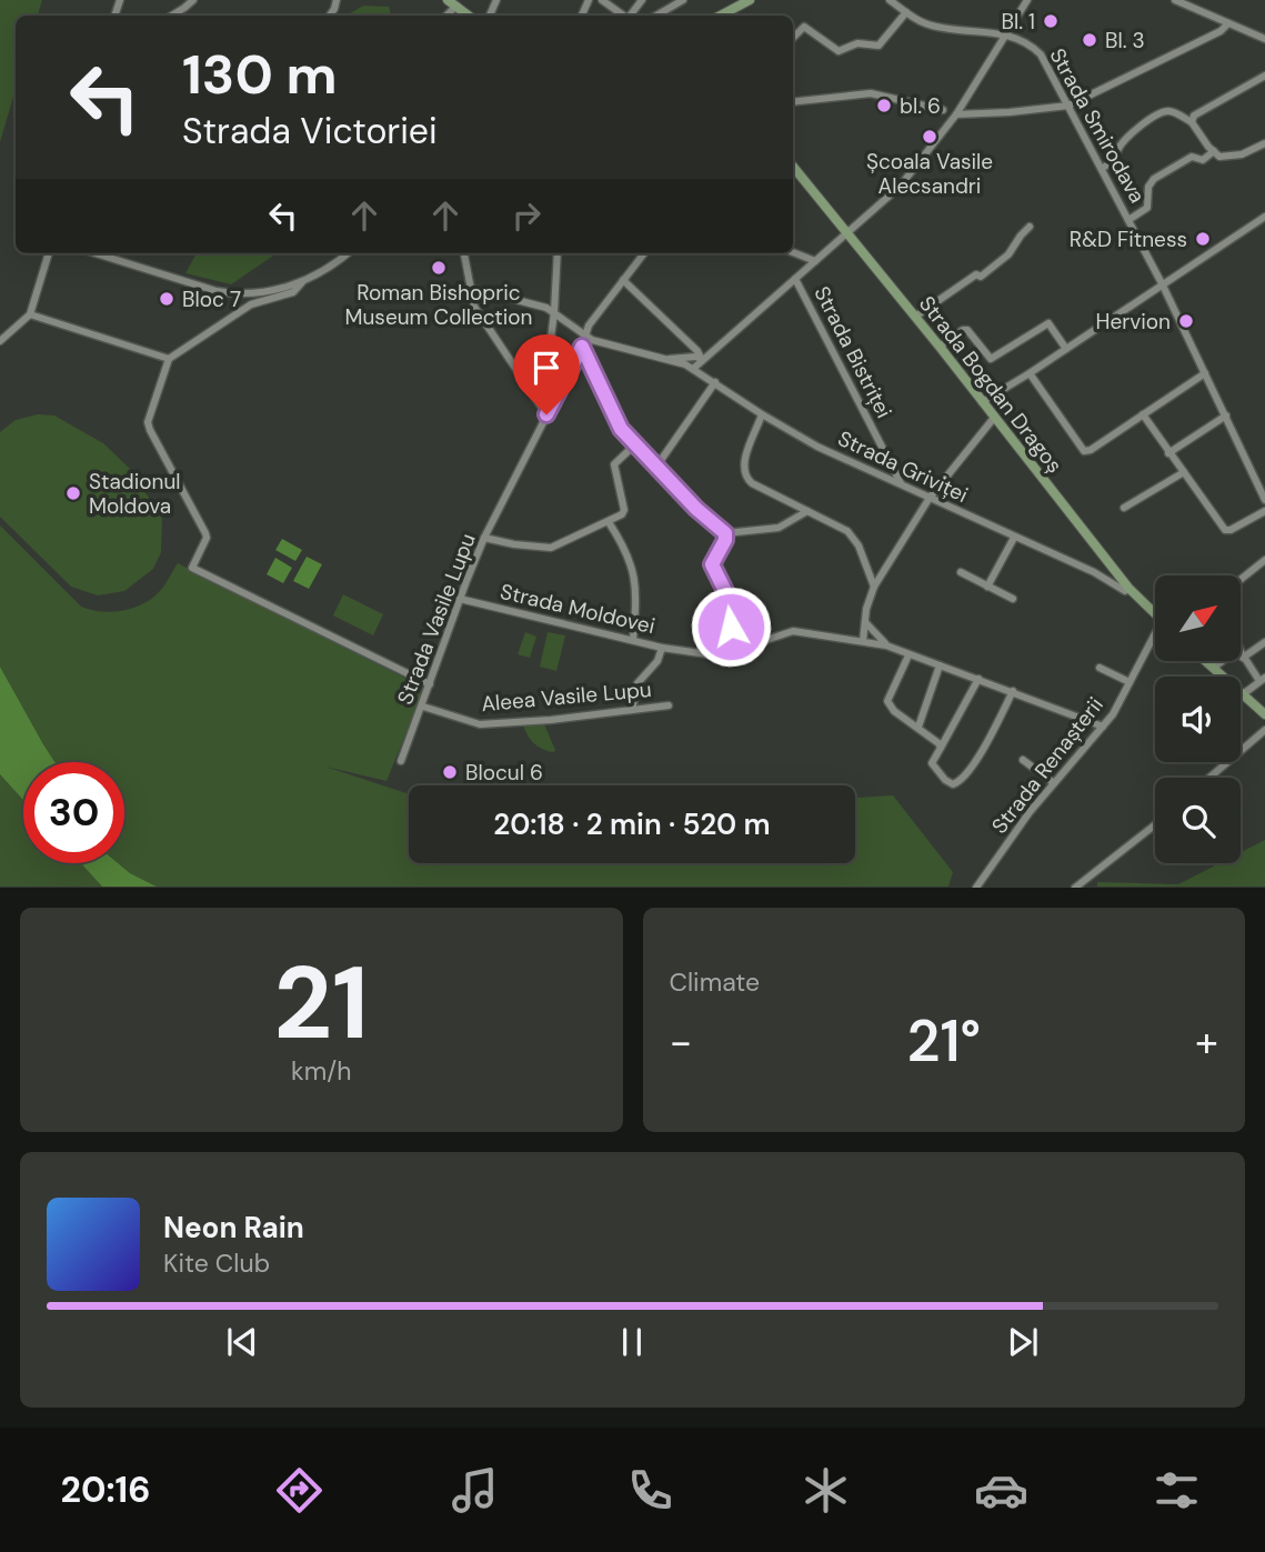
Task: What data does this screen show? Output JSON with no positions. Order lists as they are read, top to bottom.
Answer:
{
  "streets": {
    "main road": ["Strada Bogdan Dragoș"],
    "street": [
      "Strada Smirodava",
      "Strada Bistriței",
      "Strada Griviței",
      "Strada Moldovei",
      "Strada Vasile Lupu",
      "Aleea Vasile Lupu",
      "Strada Renașterii"
    ]
  },
  "crossings": [
    ["Strada Bistriței", "Strada Griviței"],
    ["Strada Bogdan Dragoș", "Strada Griviței"],
    ["Strada Griviței", "Strada Vasile Lupu"],
    ["Strada Moldovei", "Strada Vasile Lupu"],
    ["Strada Vasile Lupu", "Aleea Vasile Lupu"]
  ],
  "places": [
    "Bl. 1",
    "Bl. 3",
    "bl. 6",
    "Școala Vasile Alecsandri",
    "R&D Fitness",
    "Roman Bishopric Museum Collection",
    "Bloc 7",
    "Hervion",
    "Stadionul Moldova",
    "Blocul 6"
  ],
  "north": "top right",
  "page": {
    "turn": ["130 m", "Strada Victoriei"],
    "limit": "30",
    "trip": "20:18 · 2 min · 520 m",
    "tile": [
      ["21", "km/h"],
      "Climate"
    ],
    "heat": ["−", "21°", "+"],
    "song": ["Neon Rain", "Kite Club"],
    "tabs": "20:16"
  }
}
